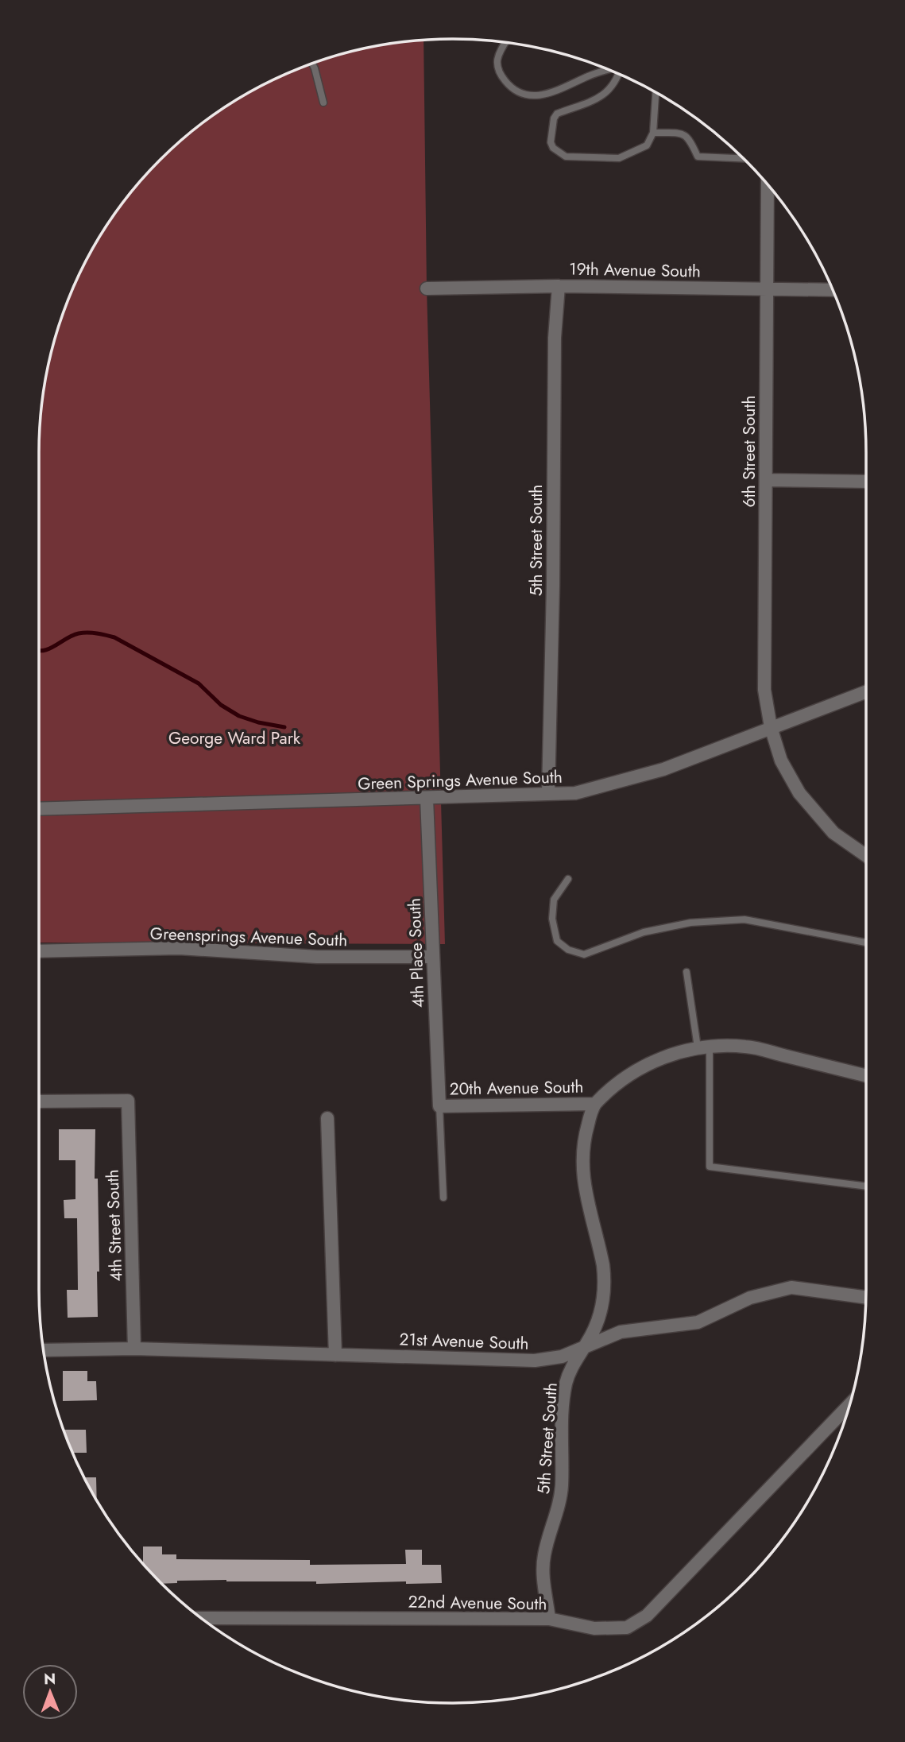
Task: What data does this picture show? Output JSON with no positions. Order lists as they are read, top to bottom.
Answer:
{
  "streets": {
    "street": [
      "19th Avenue South",
      "6th Street South",
      "5th Street South",
      "Green Springs Avenue South",
      "Greensprings Avenue South",
      "4th Place South",
      "20th Avenue South",
      "4th Street South",
      "21st Avenue South",
      "22nd Avenue South"
    ]
  },
  "crossings": [
    ["19th Avenue South", "6th Street South"],
    ["19th Avenue South", "5th Street South"],
    ["6th Street South", "Green Springs Avenue South"],
    ["5th Street South", "Green Springs Avenue South"],
    ["5th Street South", "20th Avenue South"],
    ["5th Street South", "21st Avenue South"],
    ["5th Street South", "22nd Avenue South"],
    ["Green Springs Avenue South", "4th Place South"],
    ["Greensprings Avenue South", "4th Place South"],
    ["4th Place South", "20th Avenue South"],
    ["4th Street South", "21st Avenue South"]
  ],
  "parks": ["George Ward Park"],
  "north": "top"
}
